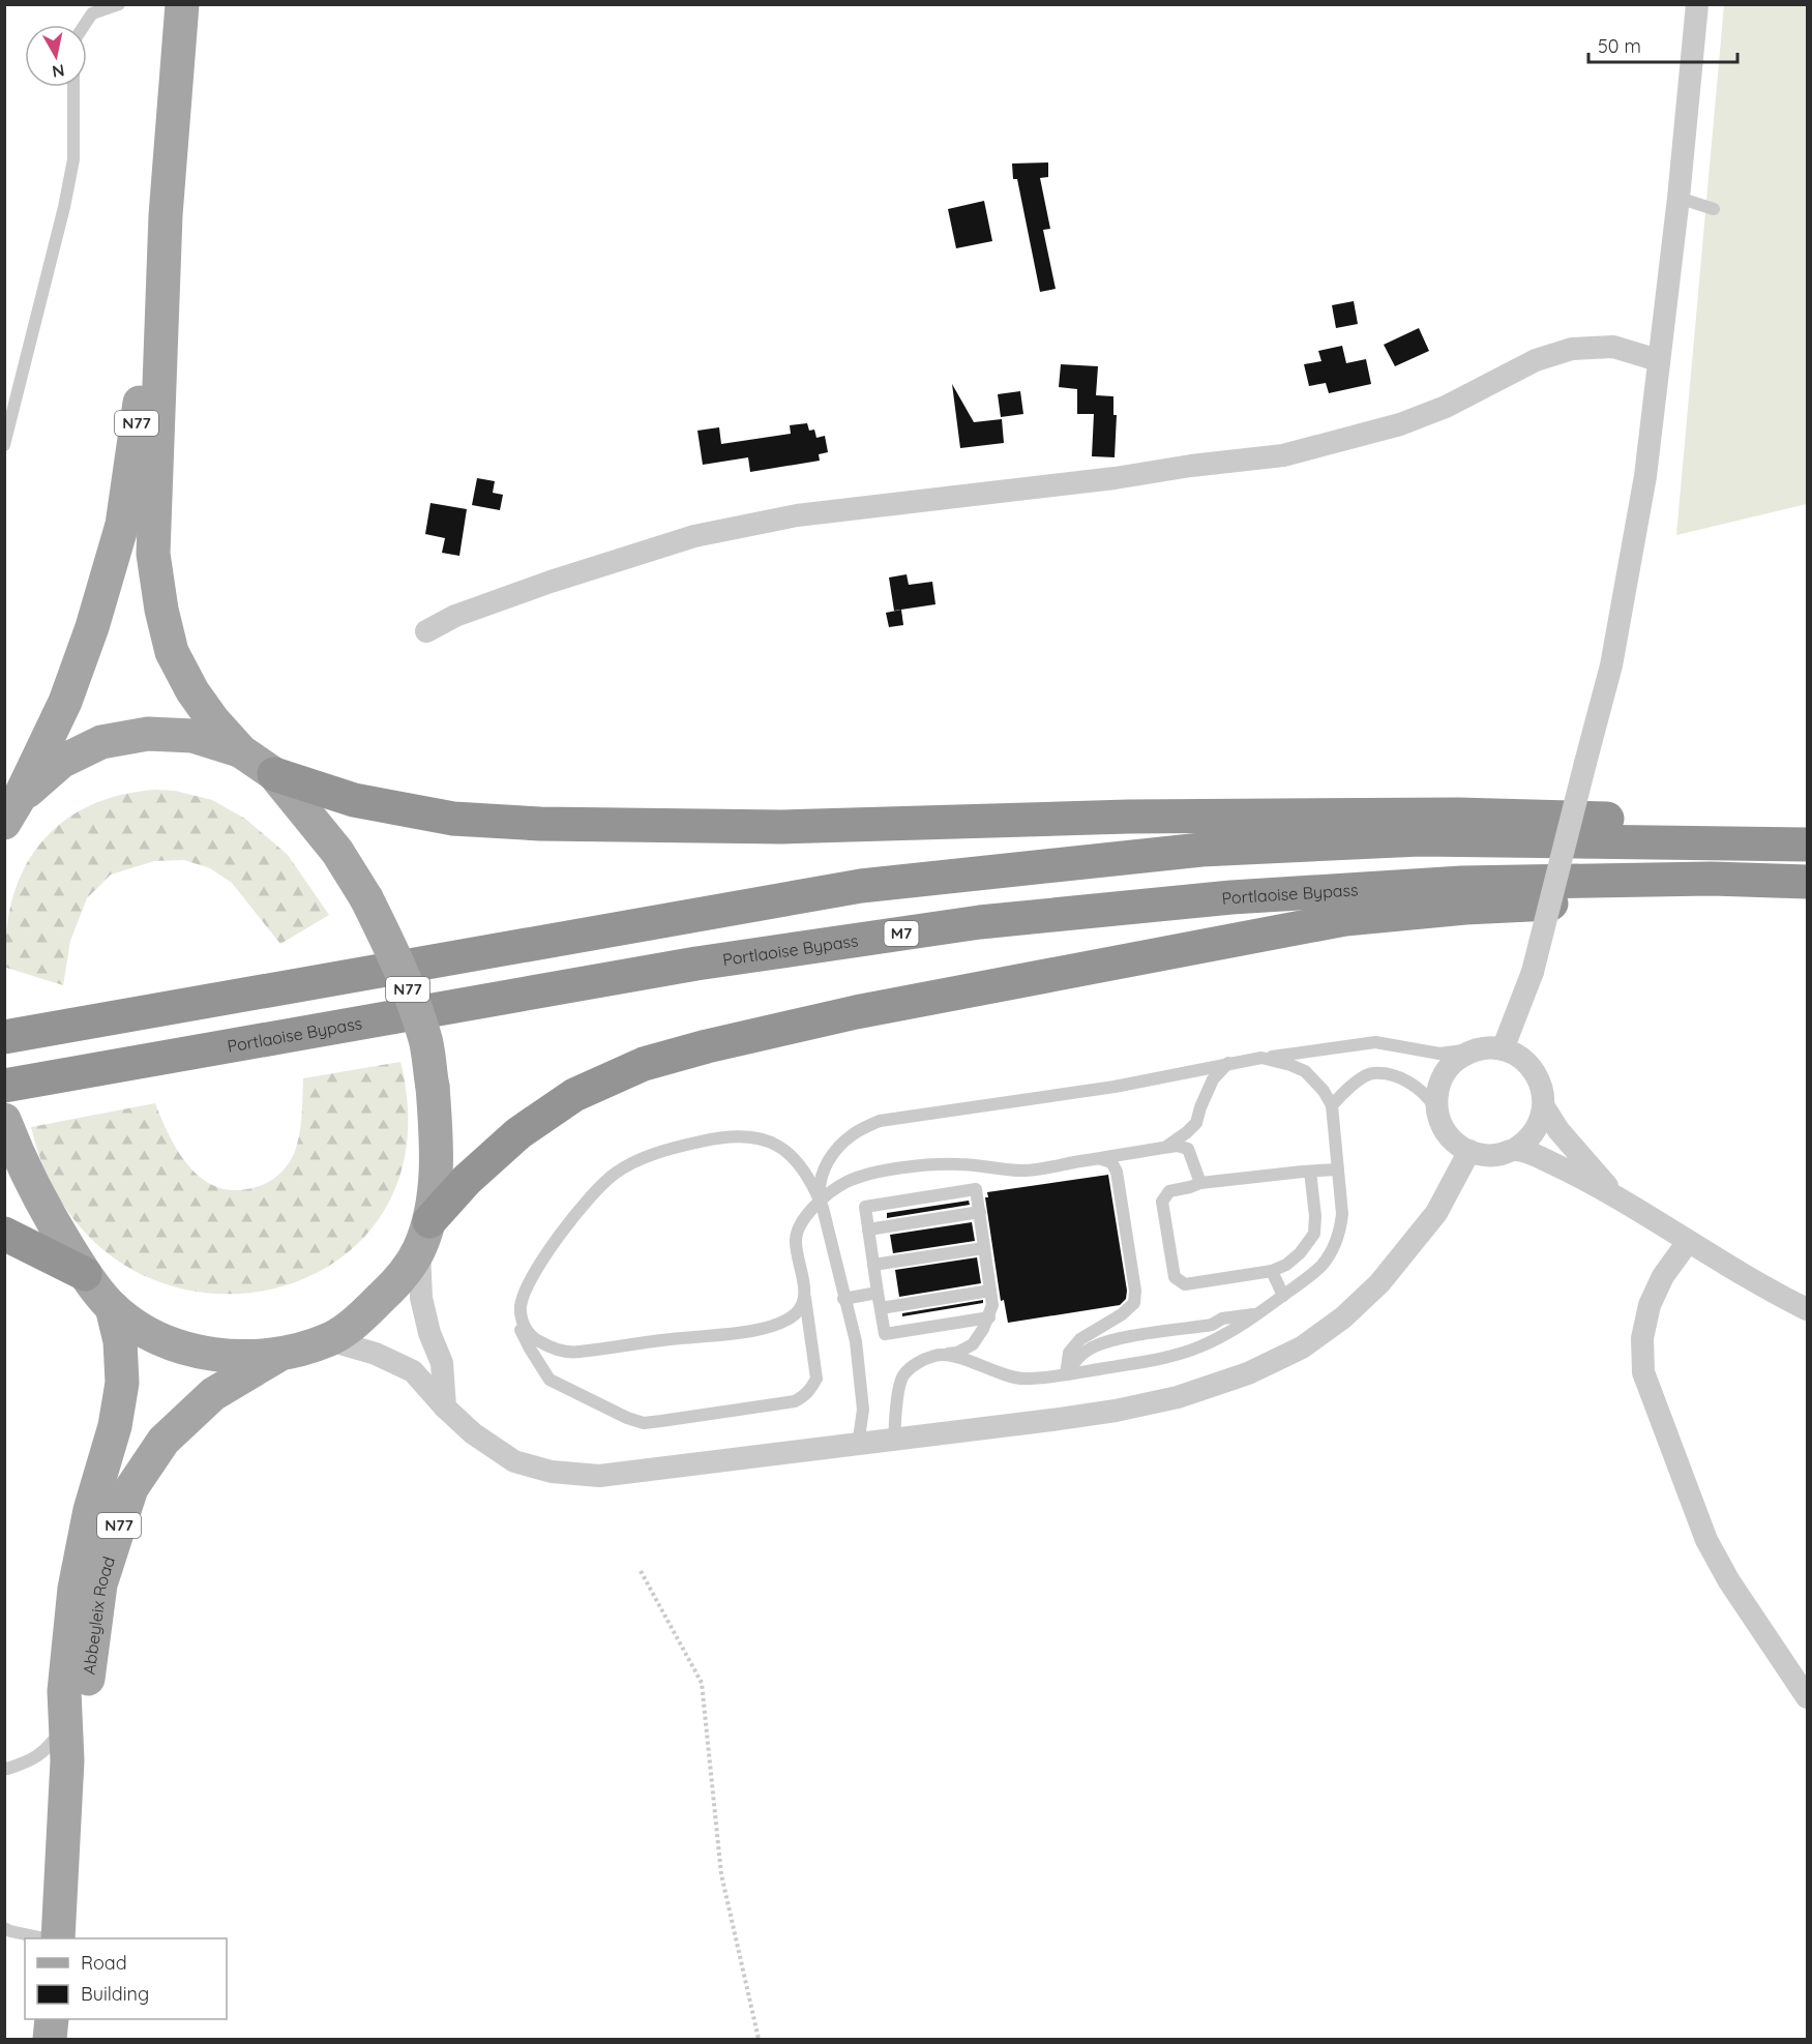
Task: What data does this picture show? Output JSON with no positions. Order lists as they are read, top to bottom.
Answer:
{
  "streets": {
    "highway": ["Portlaoise Bypass", "M7"],
    "main road": ["N77", "Abbeyleix Road"]
  },
  "crossings": [
    ["N77", "Abbeyleix Road"]
  ],
  "legend": ["Road", "Building"],
  "scale_bar": "50 m",
  "north": "bottom"
}
